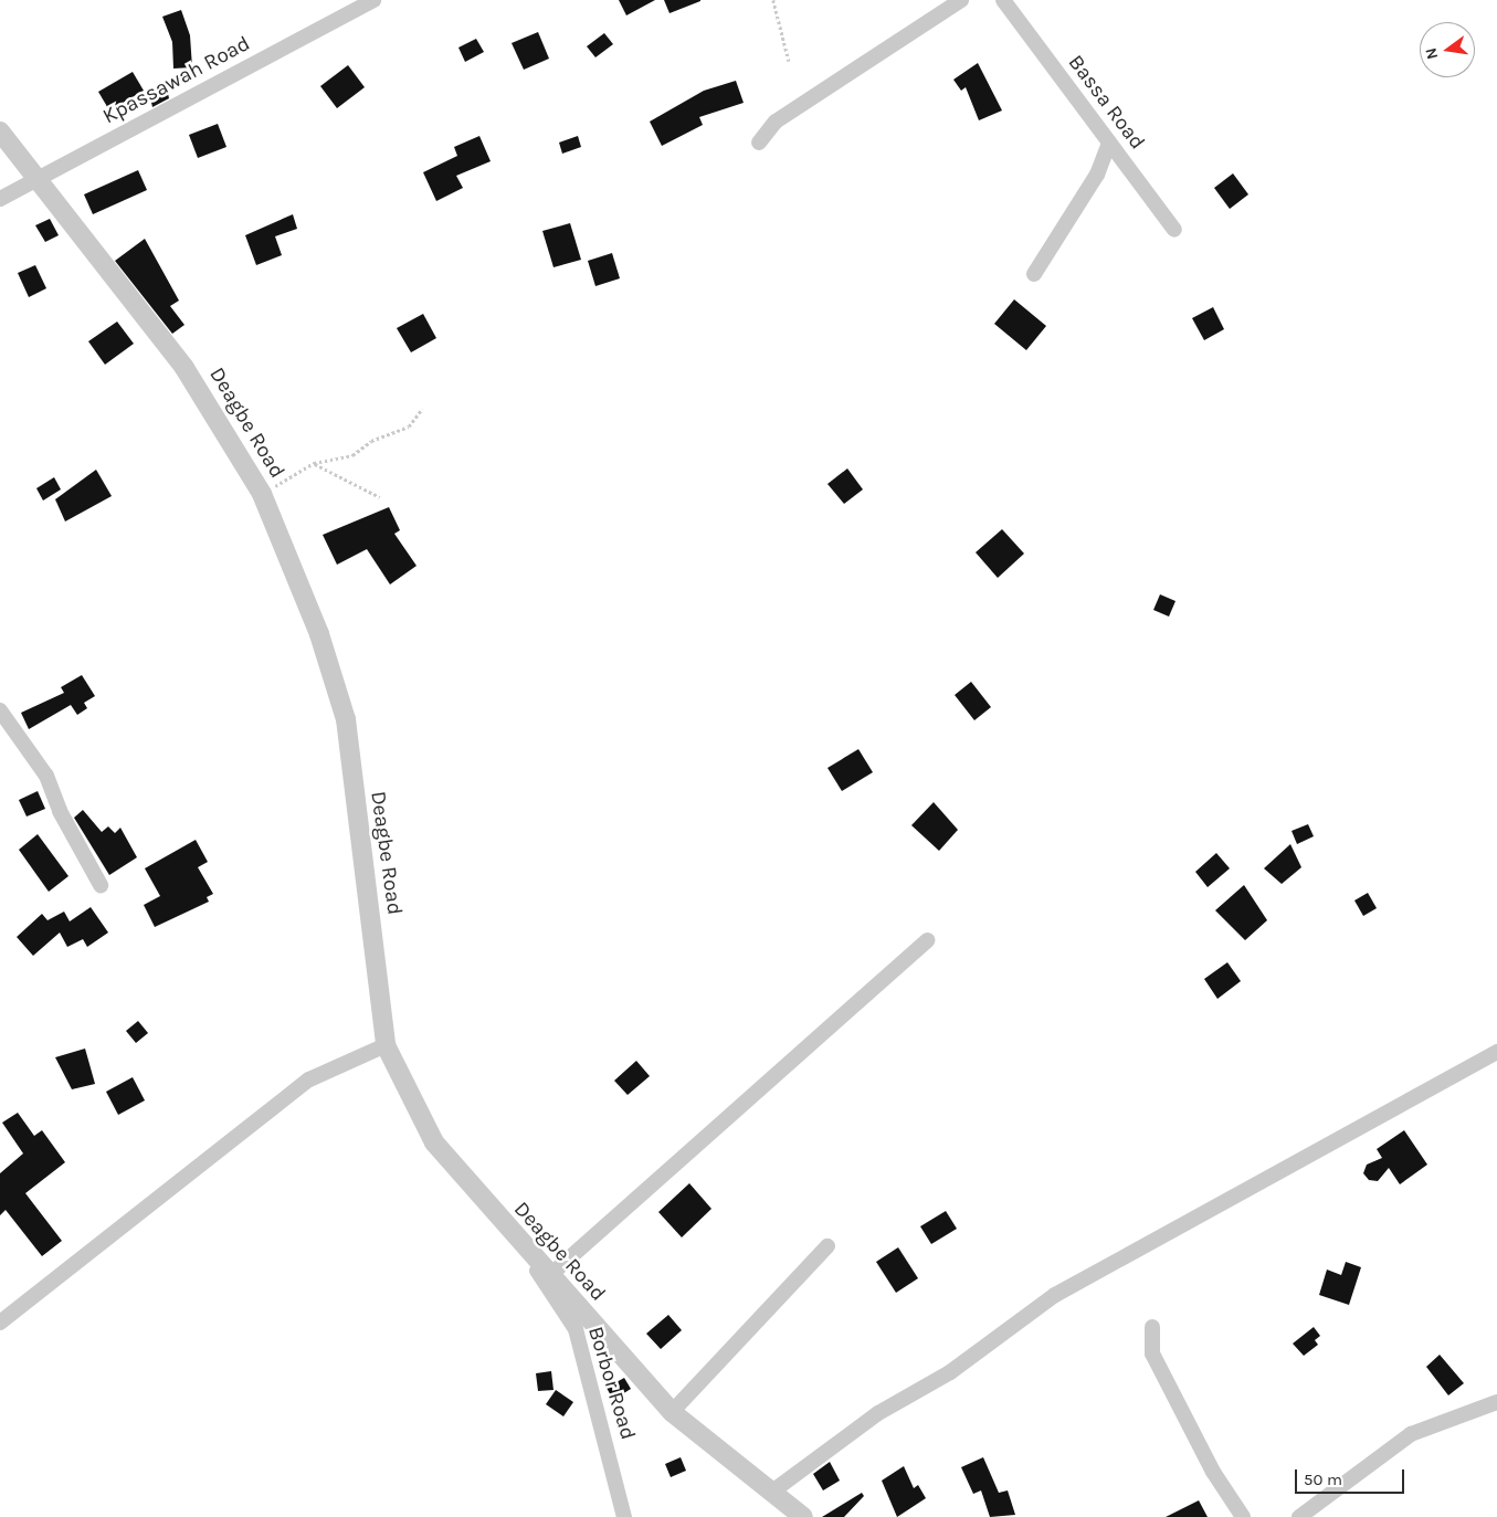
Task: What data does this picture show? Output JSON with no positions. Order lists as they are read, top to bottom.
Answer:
{
  "streets": {
    "street": [
      "Kpassawah Road",
      "Bassa Road",
      "Deagbe Road",
      "Borbor Road"
    ]
  },
  "crossings": [
    ["Kpassawah Road", "Deagbe Road"],
    ["Deagbe Road", "Borbor Road"]
  ],
  "scale_bar": "50 m",
  "north": "left"
}
